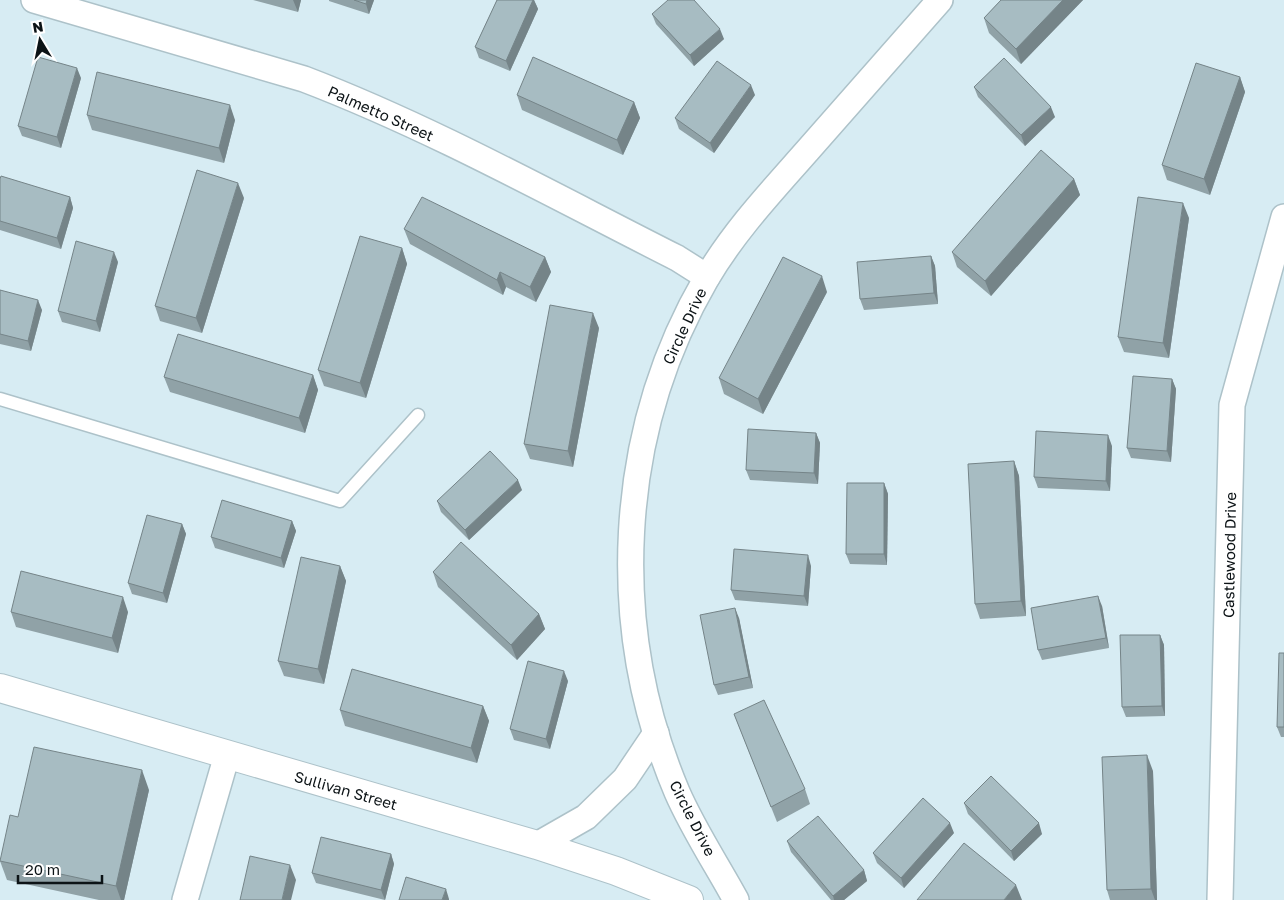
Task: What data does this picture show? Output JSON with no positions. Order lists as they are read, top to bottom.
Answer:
{
  "streets": {
    "street": [
      "Palmetto Street",
      "Circle Drive",
      "Castlewood Drive",
      "Sullivan Street"
    ]
  },
  "crossings": [
    ["Palmetto Street", "Circle Drive"]
  ],
  "scale_bar": "20 m",
  "north": "top"
}
